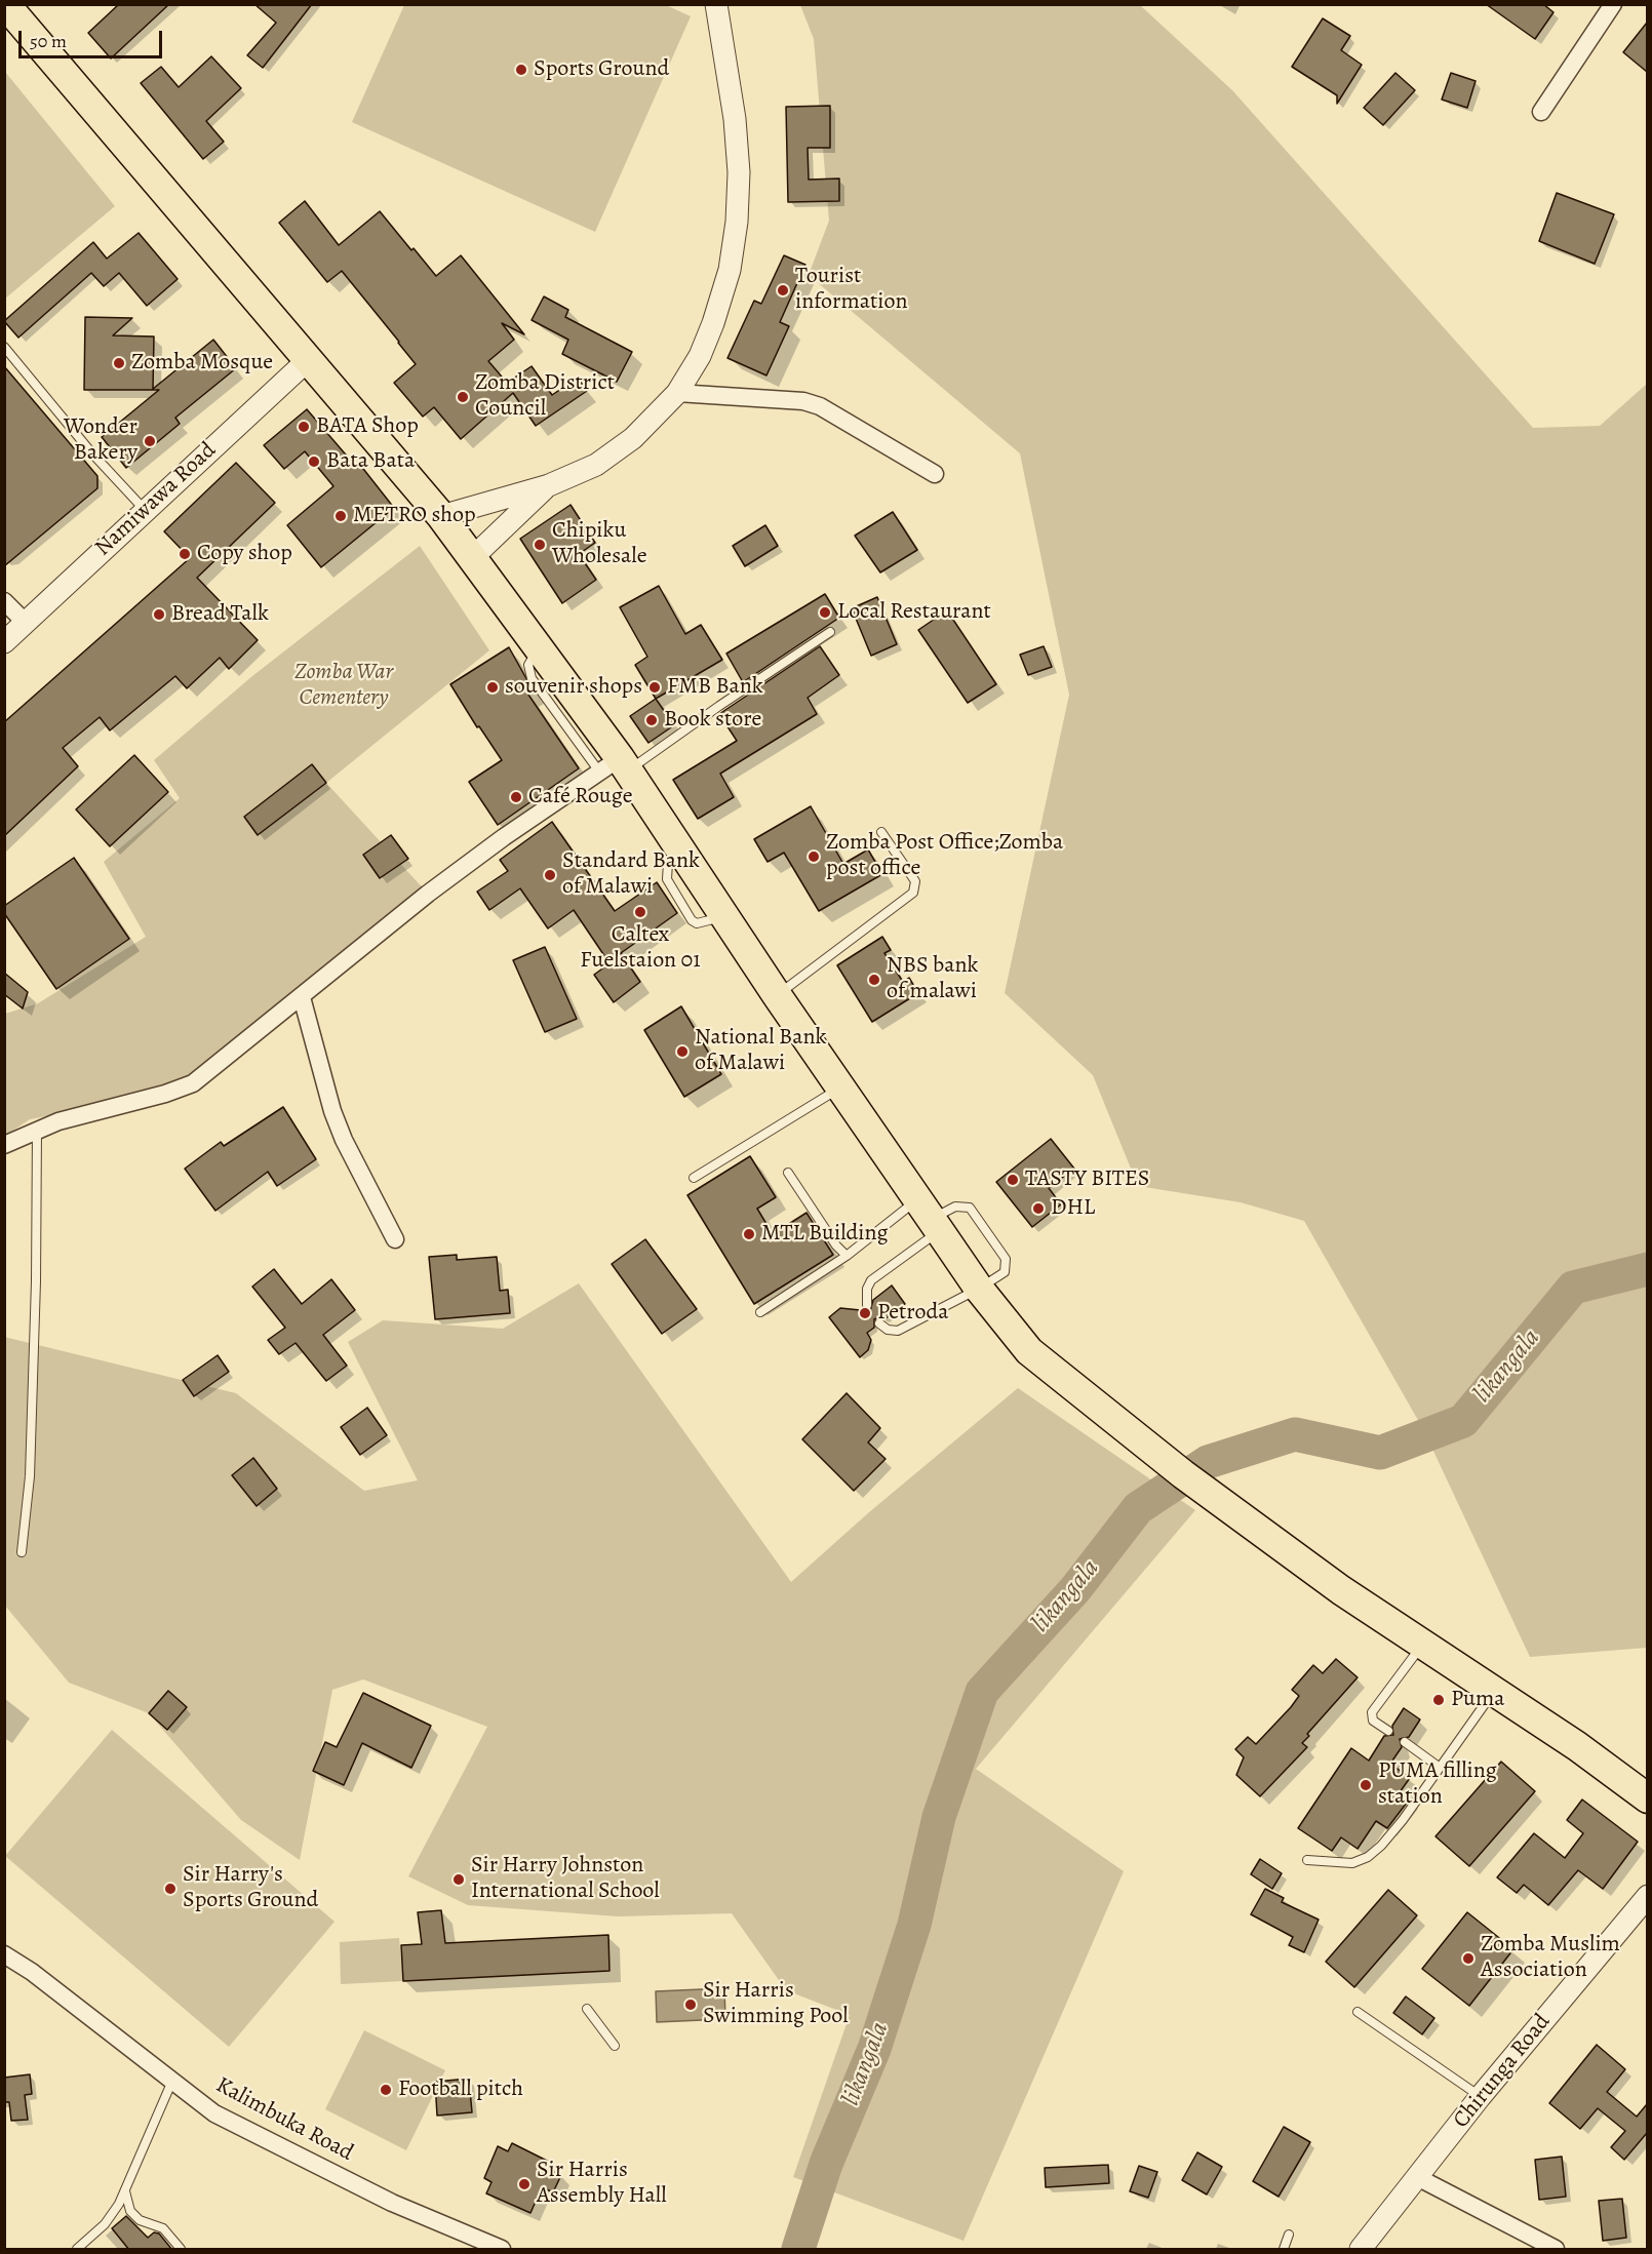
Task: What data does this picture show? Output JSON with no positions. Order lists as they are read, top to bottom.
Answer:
{
  "streets": {
    "street": ["Namiwawa Road", "Chirunga Road", "Kalimbuka Road"]
  },
  "water": ["likangala"],
  "parks": ["Zomba War Cementery"],
  "places": [
    "Sports Ground",
    "Tourist information",
    "Zomba Mosque",
    "Zomba District Council",
    "BATA Shop",
    "Wonder Bakery",
    "Bata Bata",
    "METRO shop",
    "Chipiku Wholesale",
    "Copy shop",
    "Local Restaurant",
    "Bread Talk",
    "souvenir shops",
    "FMB Bank",
    "Book store",
    "Café Rouge",
    "Zomba Post Office;Zomba post office",
    "Standard Bank of Malawi",
    "Caltex Fuelstaion 01",
    "NBS bank of malawi",
    "National Bank of Malawi",
    "TASTY BITES",
    "DHL",
    "MTL Building",
    "Petroda",
    "Puma",
    "PUMA filling station",
    "Sir Harry Johnston International School",
    "Sir Harry's Sports Ground",
    "Zomba Muslim Association",
    "Sir Harris Swimming Pool",
    "Football pitch",
    "Sir Harris Assembly Hall"
  ],
  "scale_bar": "50 m"
}
